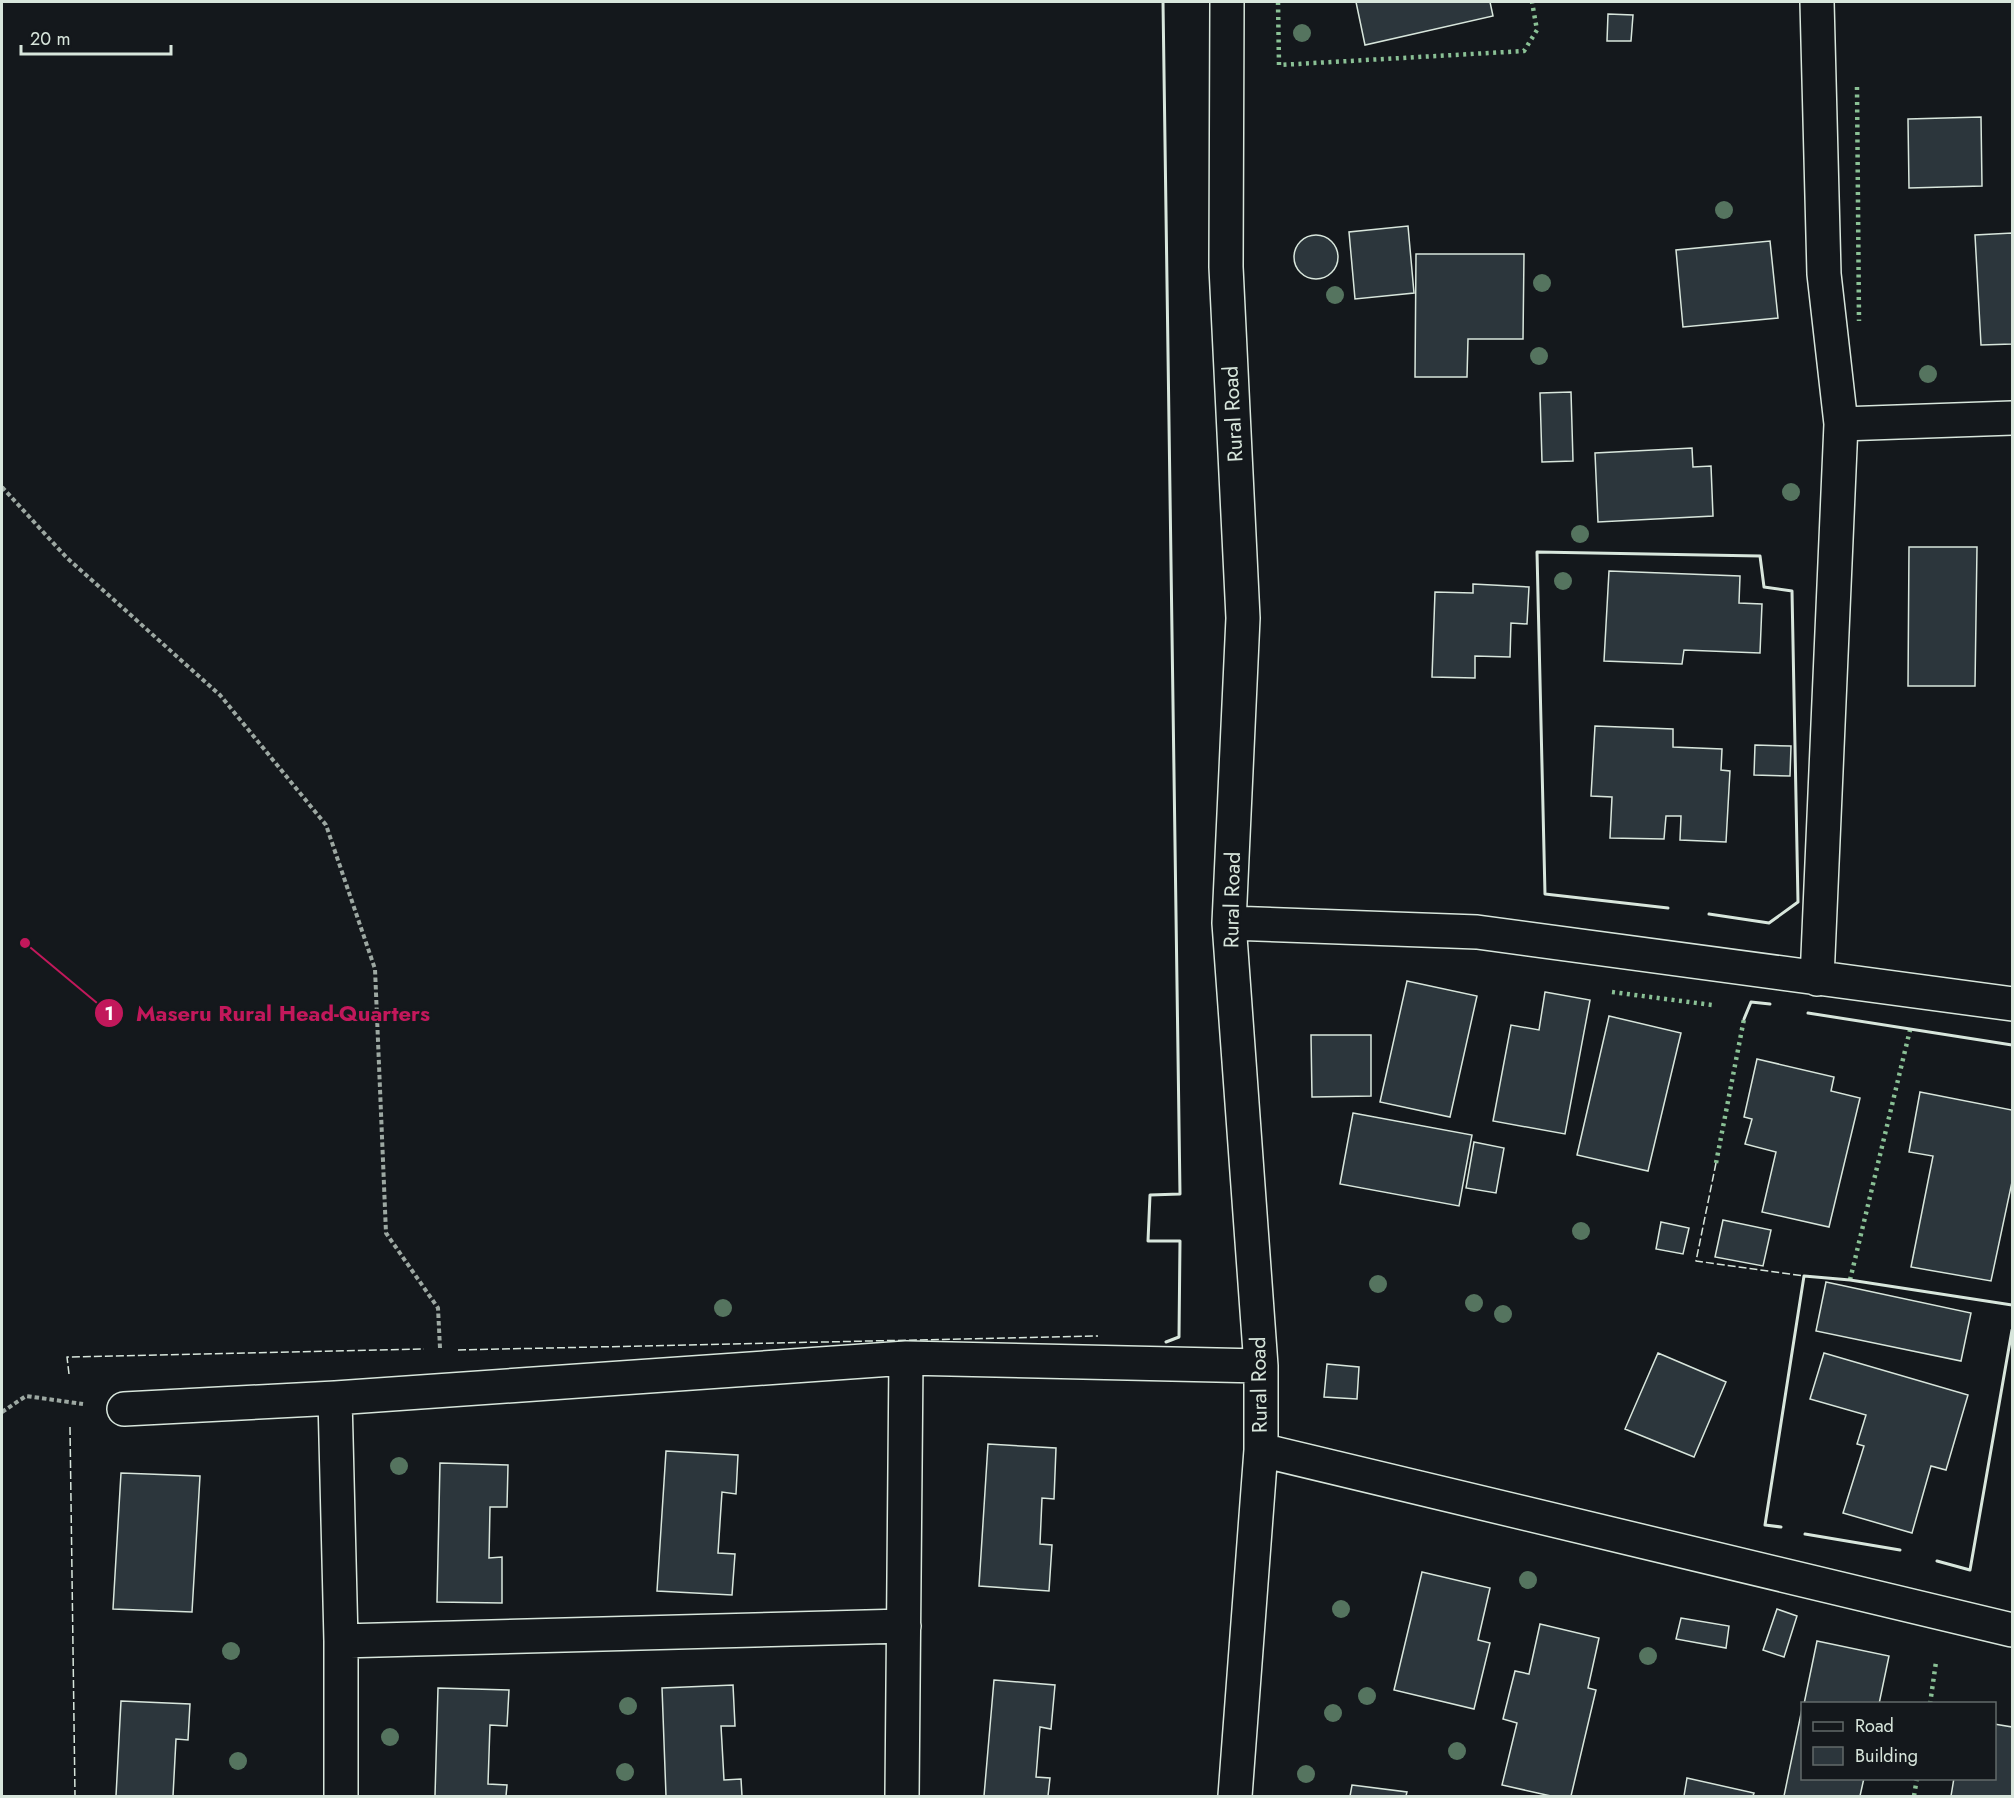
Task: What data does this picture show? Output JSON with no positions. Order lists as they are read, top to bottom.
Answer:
{
  "streets": {
    "street": ["Rural Road"]
  },
  "places": ["Maseru Rural Head-Quarters"],
  "legend": ["Road", "Building"],
  "scale_bar": "20 m"
}
